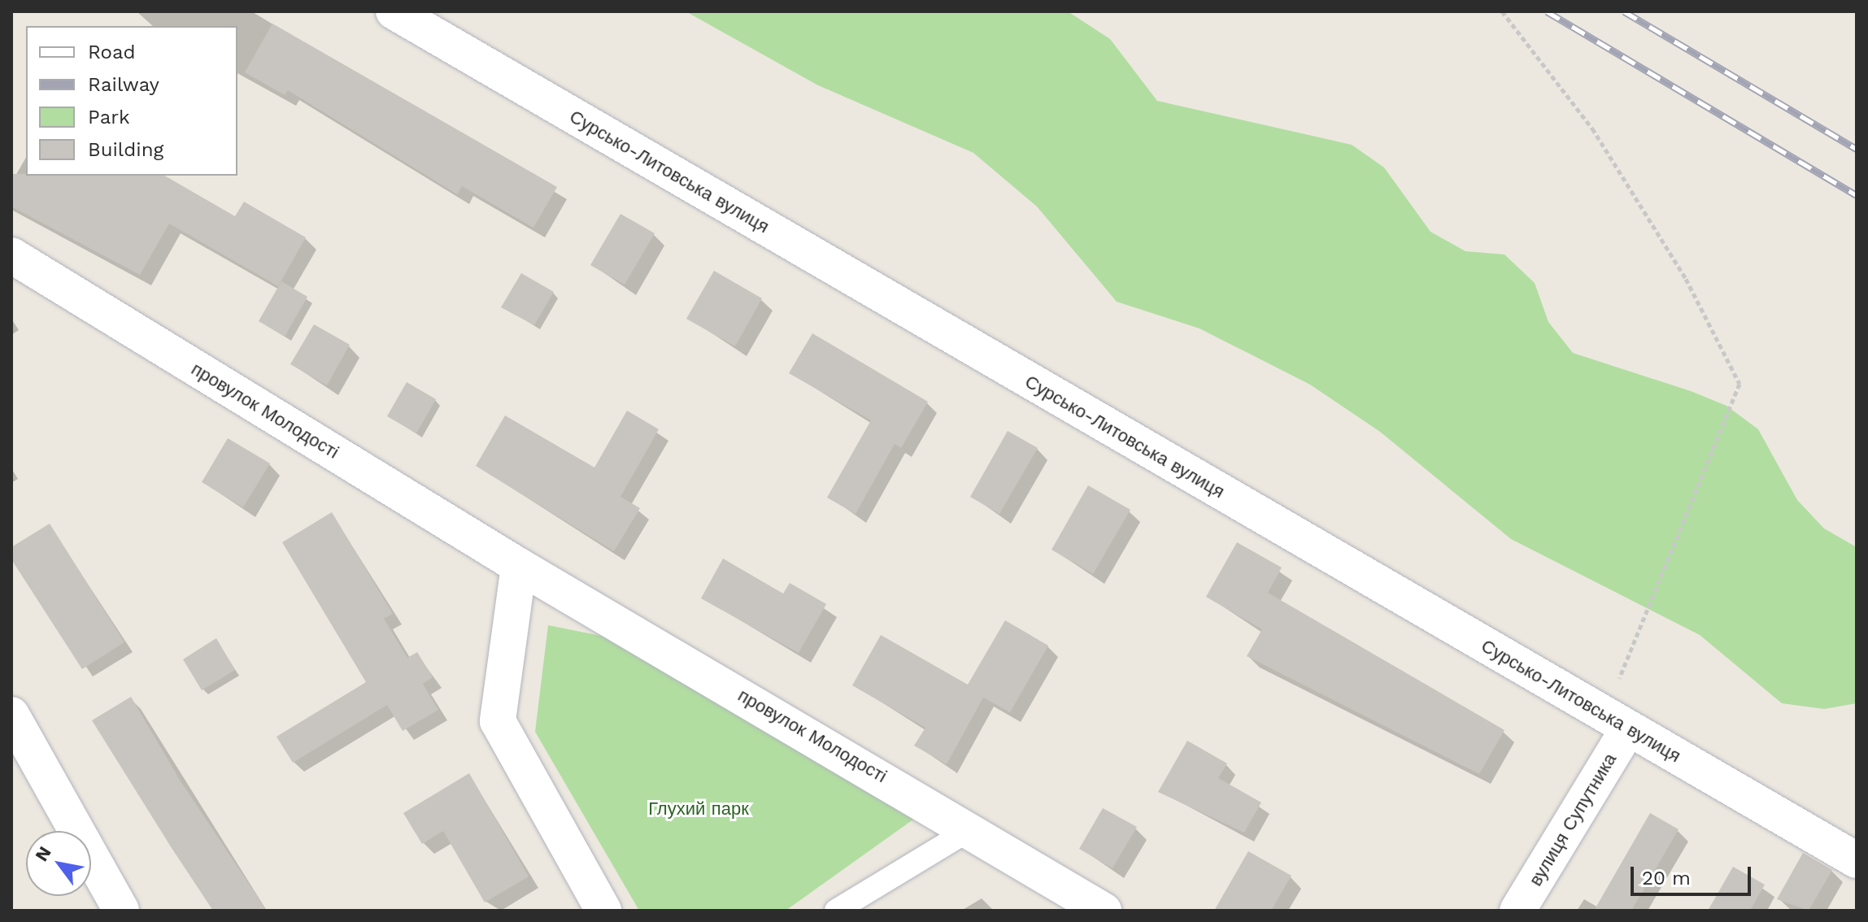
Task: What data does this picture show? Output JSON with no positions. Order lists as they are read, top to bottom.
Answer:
{
  "streets": {
    "street": ["Сурсько-Литовська вулиця", "провулок Молодості", "вулиця Супутника"]
  },
  "crossings": [
    ["Сурсько-Литовська вулиця", "вулиця Супутника"]
  ],
  "parks": ["Глухий парк"],
  "legend": [
    "Road",
    "Railway",
    "Park",
    "Building"
  ],
  "scale_bar": "20 m",
  "north": "top left"
}
